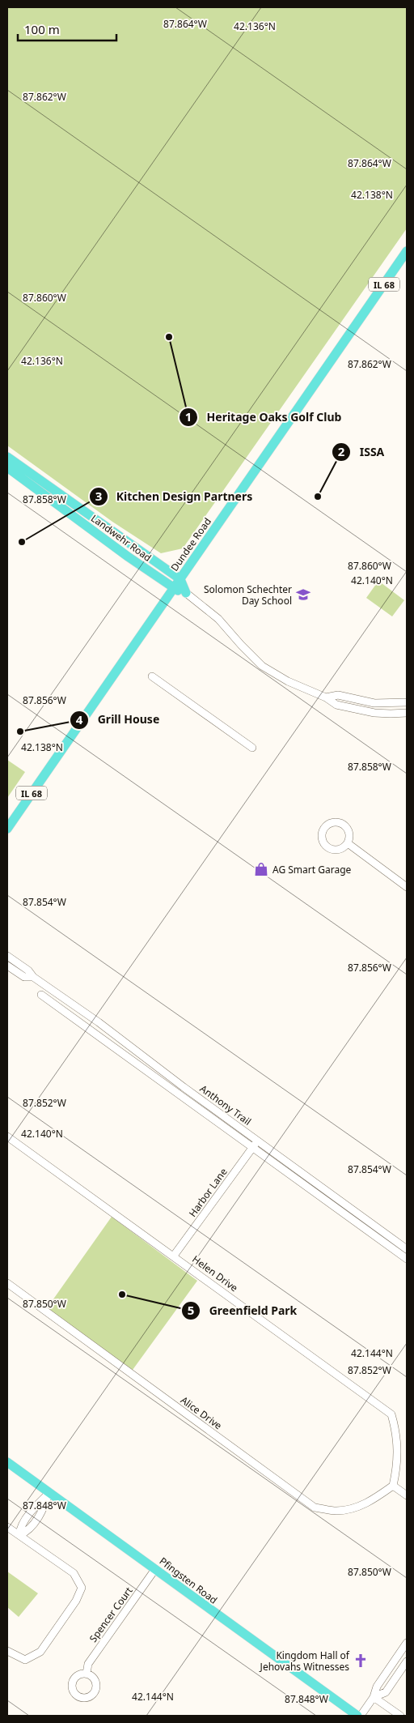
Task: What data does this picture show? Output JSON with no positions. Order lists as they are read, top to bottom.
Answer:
{
  "streets": {
    "main road": [
      "IL 68",
      "Landwehr Road",
      "Dundee Road",
      "Pfingsten Road"
    ],
    "street": [
      "Anthony Trail",
      "Harbor Lane",
      "Helen Drive",
      "Alice Drive",
      "Spencer Court"
    ]
  },
  "crossings": [
    ["Landwehr Road", "Dundee Road"],
    ["Anthony Trail", "Harbor Lane"],
    ["Harbor Lane", "Helen Drive"],
    ["Helen Drive", "Alice Drive"],
    ["Pfingsten Road", "Spencer Court"]
  ],
  "places": {
    "other": [
      "Heritage Oaks Golf Club",
      "ISSA",
      "Kitchen Design Partners",
      "Grill House",
      "Greenfield Park"
    ],
    "school or university": ["Solomon Schechter Day School"],
    "shop": ["AG Smart Garage"],
    "church": ["Kingdom Hall of Jehovahs Witnesses"]
  },
  "scale_bar": "100 m",
  "coordinates": [
    "87.864°W",
    "42.136°N",
    "87.862°W",
    "42.138°N",
    "87.860°W",
    "87.858°W",
    "42.140°N",
    "87.856°W",
    "87.854°W",
    "87.852°W",
    "87.850°W",
    "42.144°N",
    "87.848°W"
  ]
}
